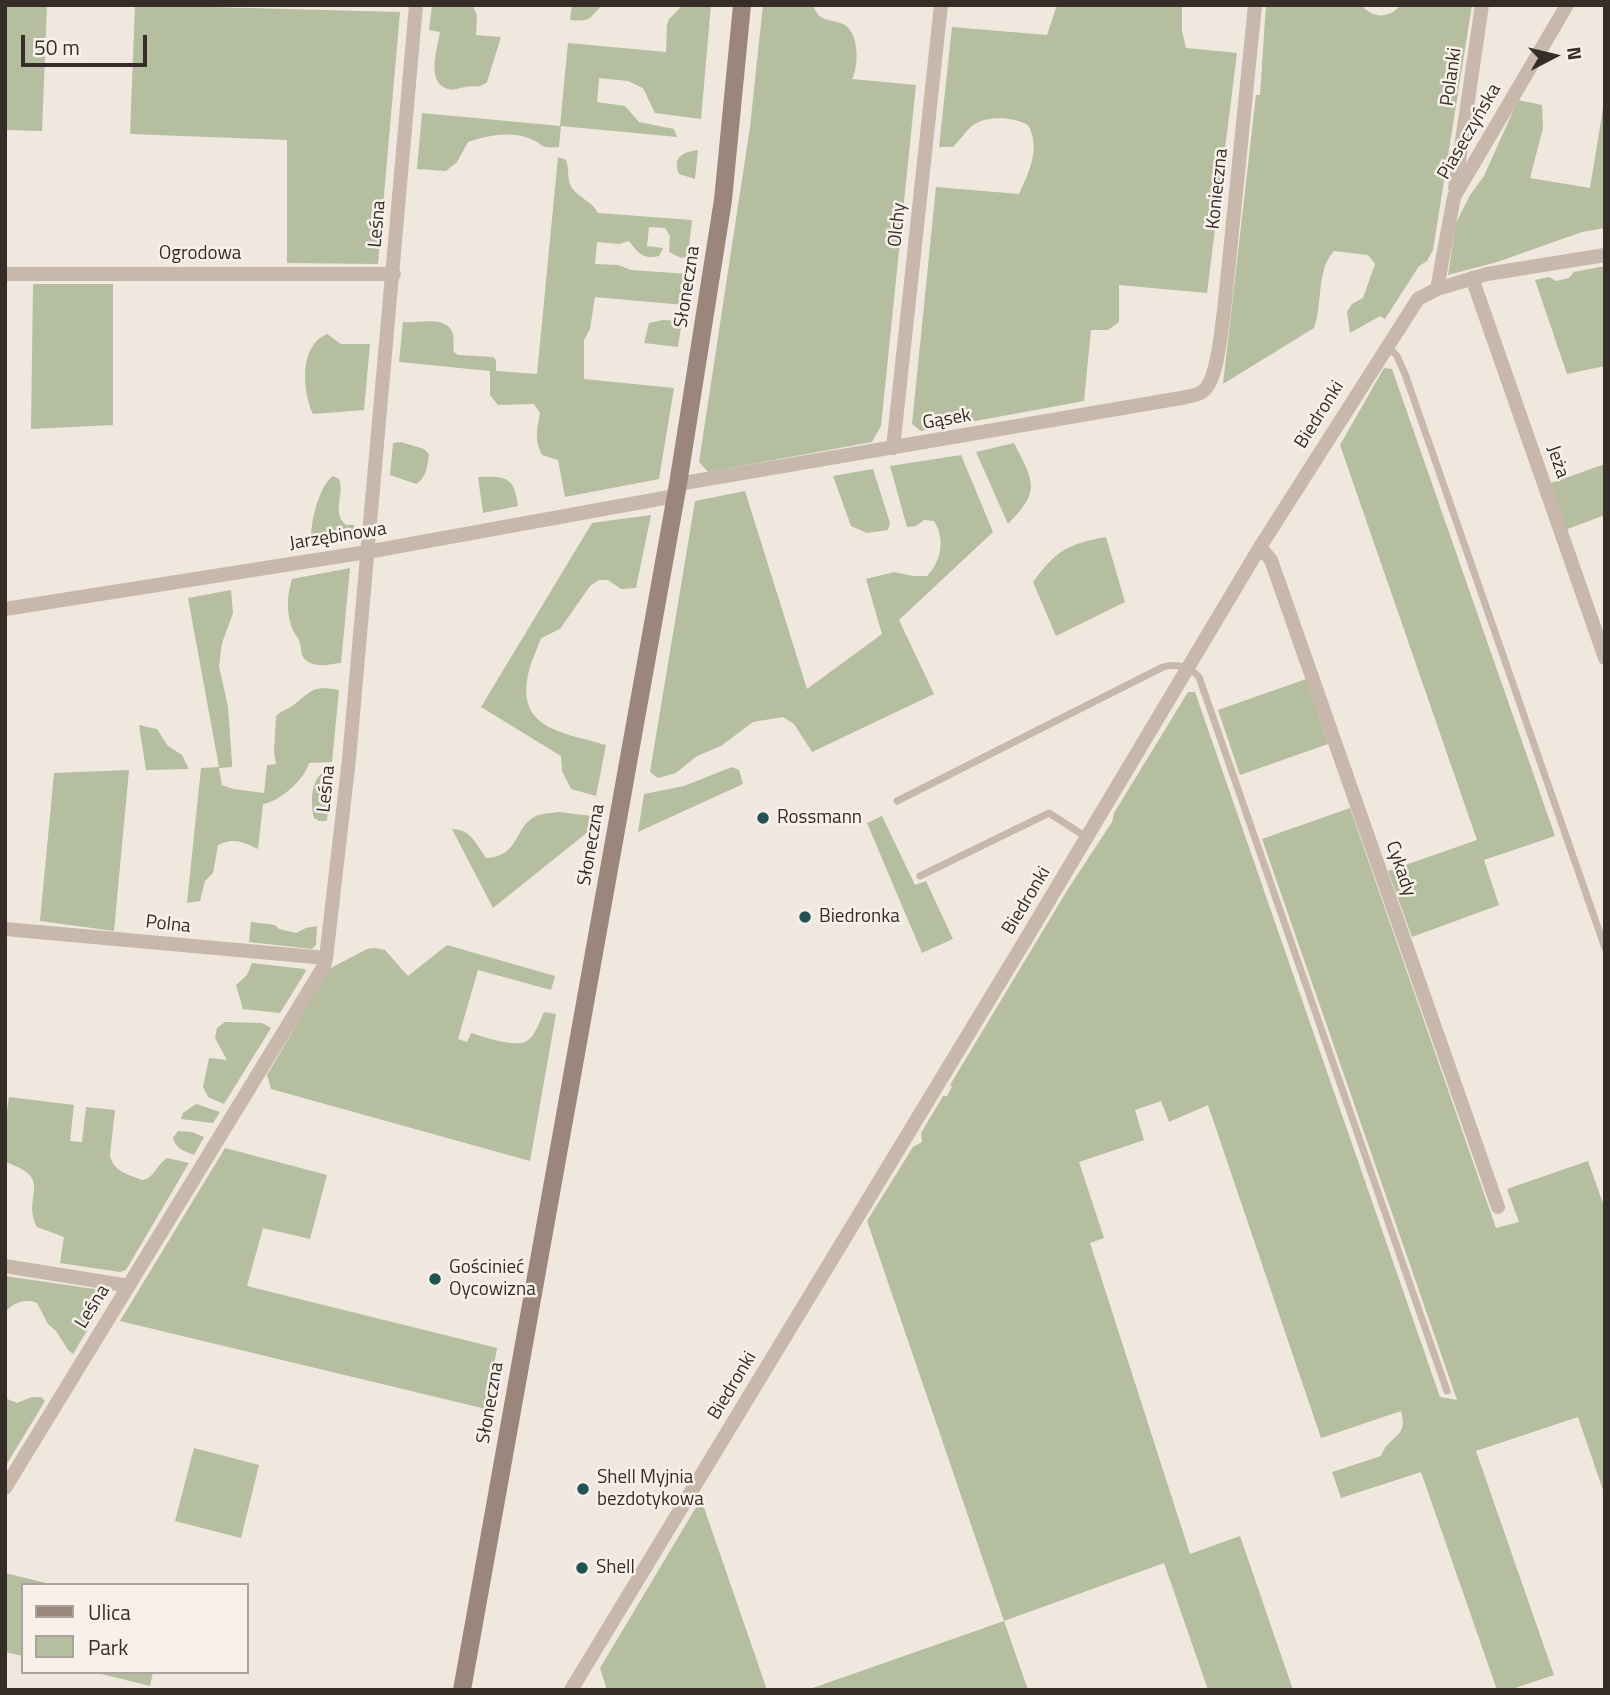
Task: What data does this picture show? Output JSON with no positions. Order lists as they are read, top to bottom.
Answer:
{
  "streets": {
    "main road": ["Słoneczna"],
    "street": [
      "Polanki",
      "Piaseczyńska",
      "Konieczna",
      "Leśna",
      "Olchy",
      "Ogrodowa",
      "Biedronki",
      "Gąsek",
      "Jeża",
      "Jarzębinowa",
      "Cykady",
      "Polna"
    ]
  },
  "crossings": [
    ["Polanki", "Piaseczyńska"],
    ["Piaseczyńska", "Biedronki"],
    ["Konieczna", "Gąsek"],
    ["Leśna", "Ogrodowa"],
    ["Leśna", "Jarzębinowa"],
    ["Leśna", "Polna"],
    ["Olchy", "Gąsek"],
    ["Słoneczna", "Gąsek"],
    ["Słoneczna", "Jarzębinowa"],
    ["Biedronki", "Jeża"],
    ["Biedronki", "Cykady"],
    ["Gąsek", "Jarzębinowa"]
  ],
  "places": [
    "Rossmann",
    "Biedronka",
    "Gościnieć Oycowizna",
    "Shell Myjnia bezdotykowa",
    "Shell"
  ],
  "legend": ["Ulica", "Park"],
  "scale_bar": "50 m",
  "north": "right"
}
